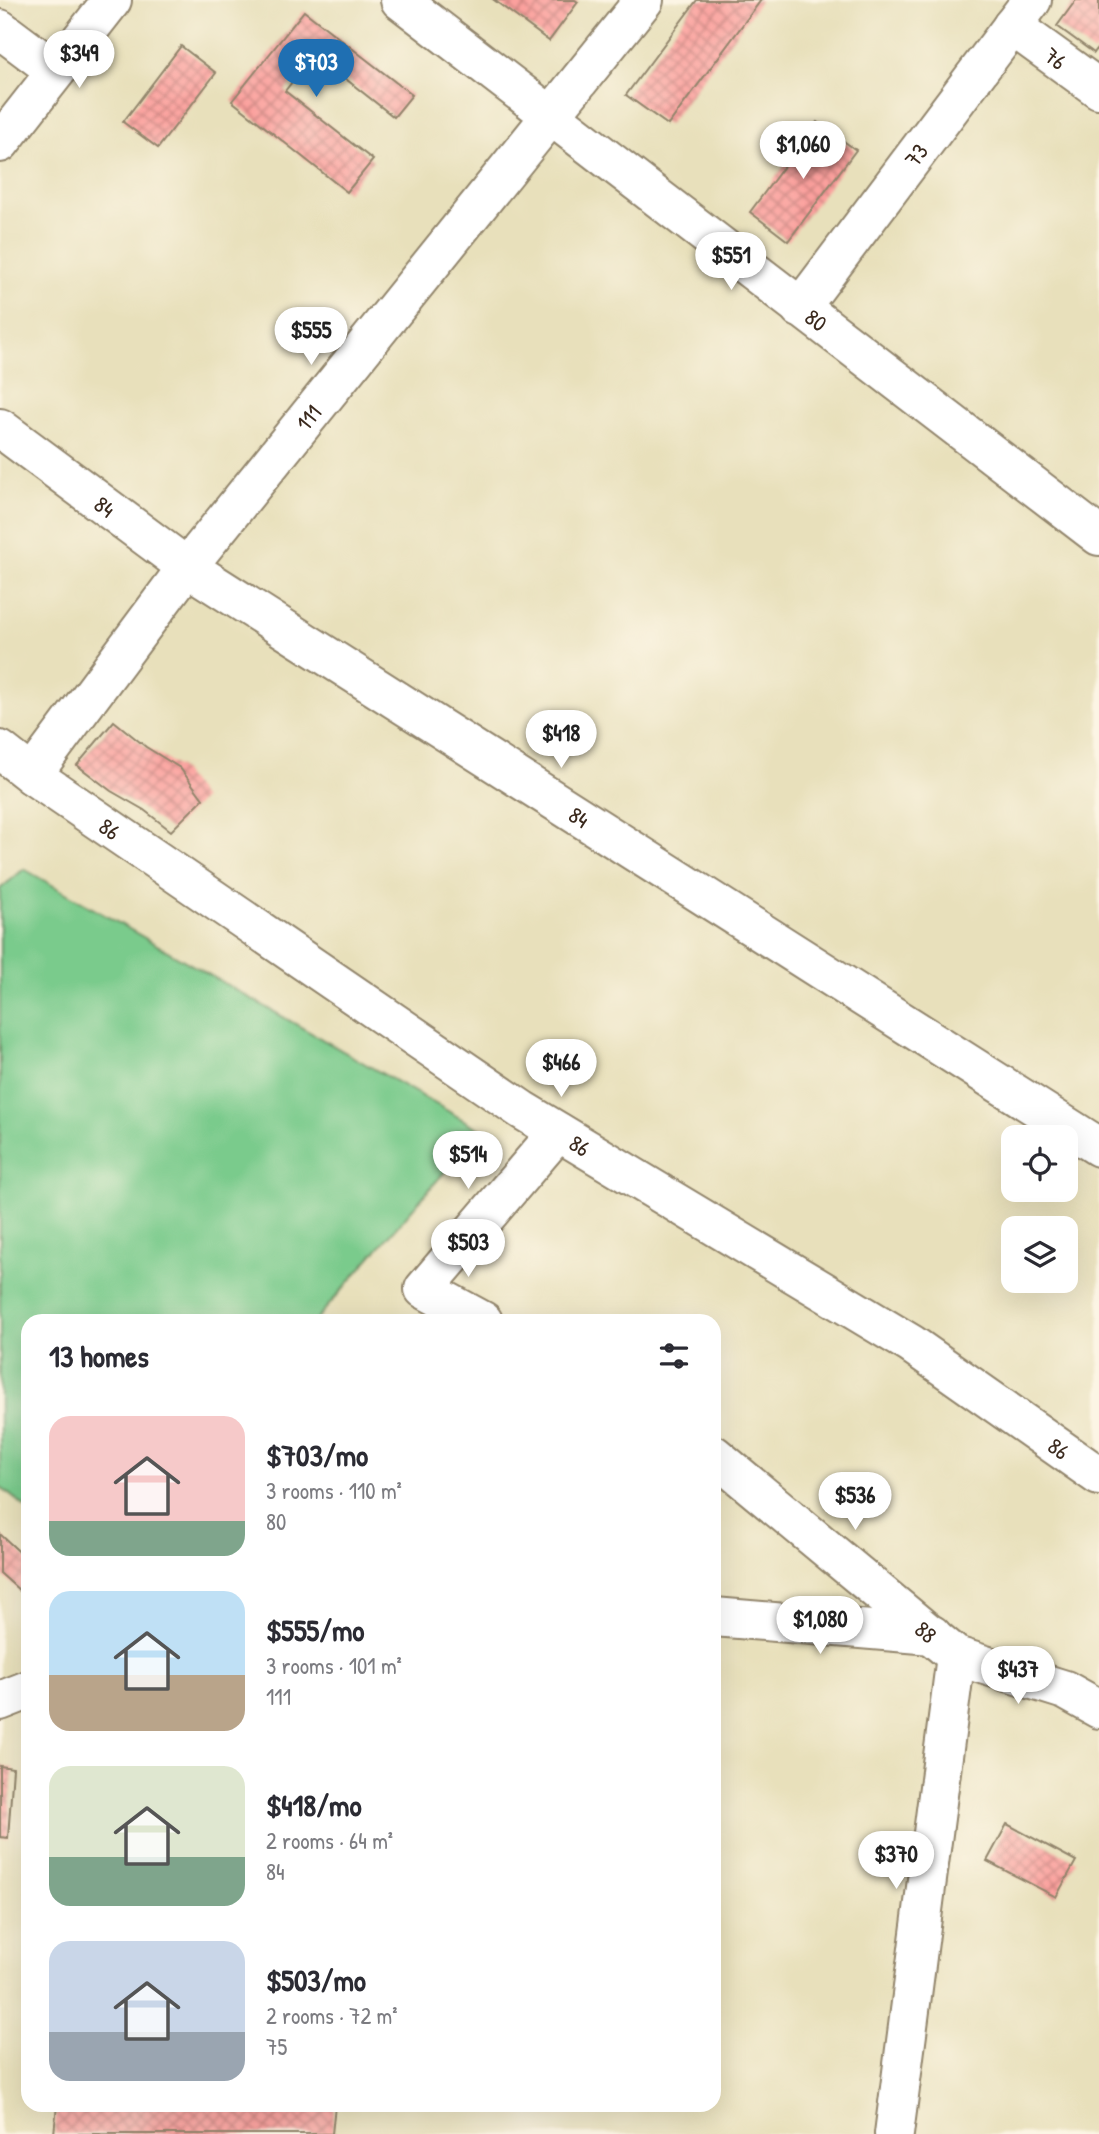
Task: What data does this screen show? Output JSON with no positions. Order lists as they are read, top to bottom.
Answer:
{
  "streets": {
    "street": [
      "76",
      "73",
      "80",
      "111",
      "84",
      "86",
      "88"
    ]
  },
  "crossings": [
    ["76", "73"],
    ["73", "80"],
    ["80", "111"],
    ["111", "84"],
    ["111", "86"]
  ],
  "page": {
    "price": [
      "$349",
      "$703",
      "$1,060",
      "$551",
      "$555",
      "$418",
      "$466",
      "$514",
      "$503",
      "$536",
      "$1,080",
      "$437",
      "$370"
    ],
    "heading": "13 homes",
    "list": [
      {
        "name": "$703/mo",
        "note": "3 rooms · 110 m² · 80"
      },
      {
        "name": "$555/mo",
        "note": "3 rooms · 101 m² · 111"
      },
      {
        "name": "$418/mo",
        "note": "2 rooms · 64 m² · 84"
      },
      {
        "name": "$503/mo",
        "note": "2 rooms · 72 m² · 75"
      }
    ]
  }
}
